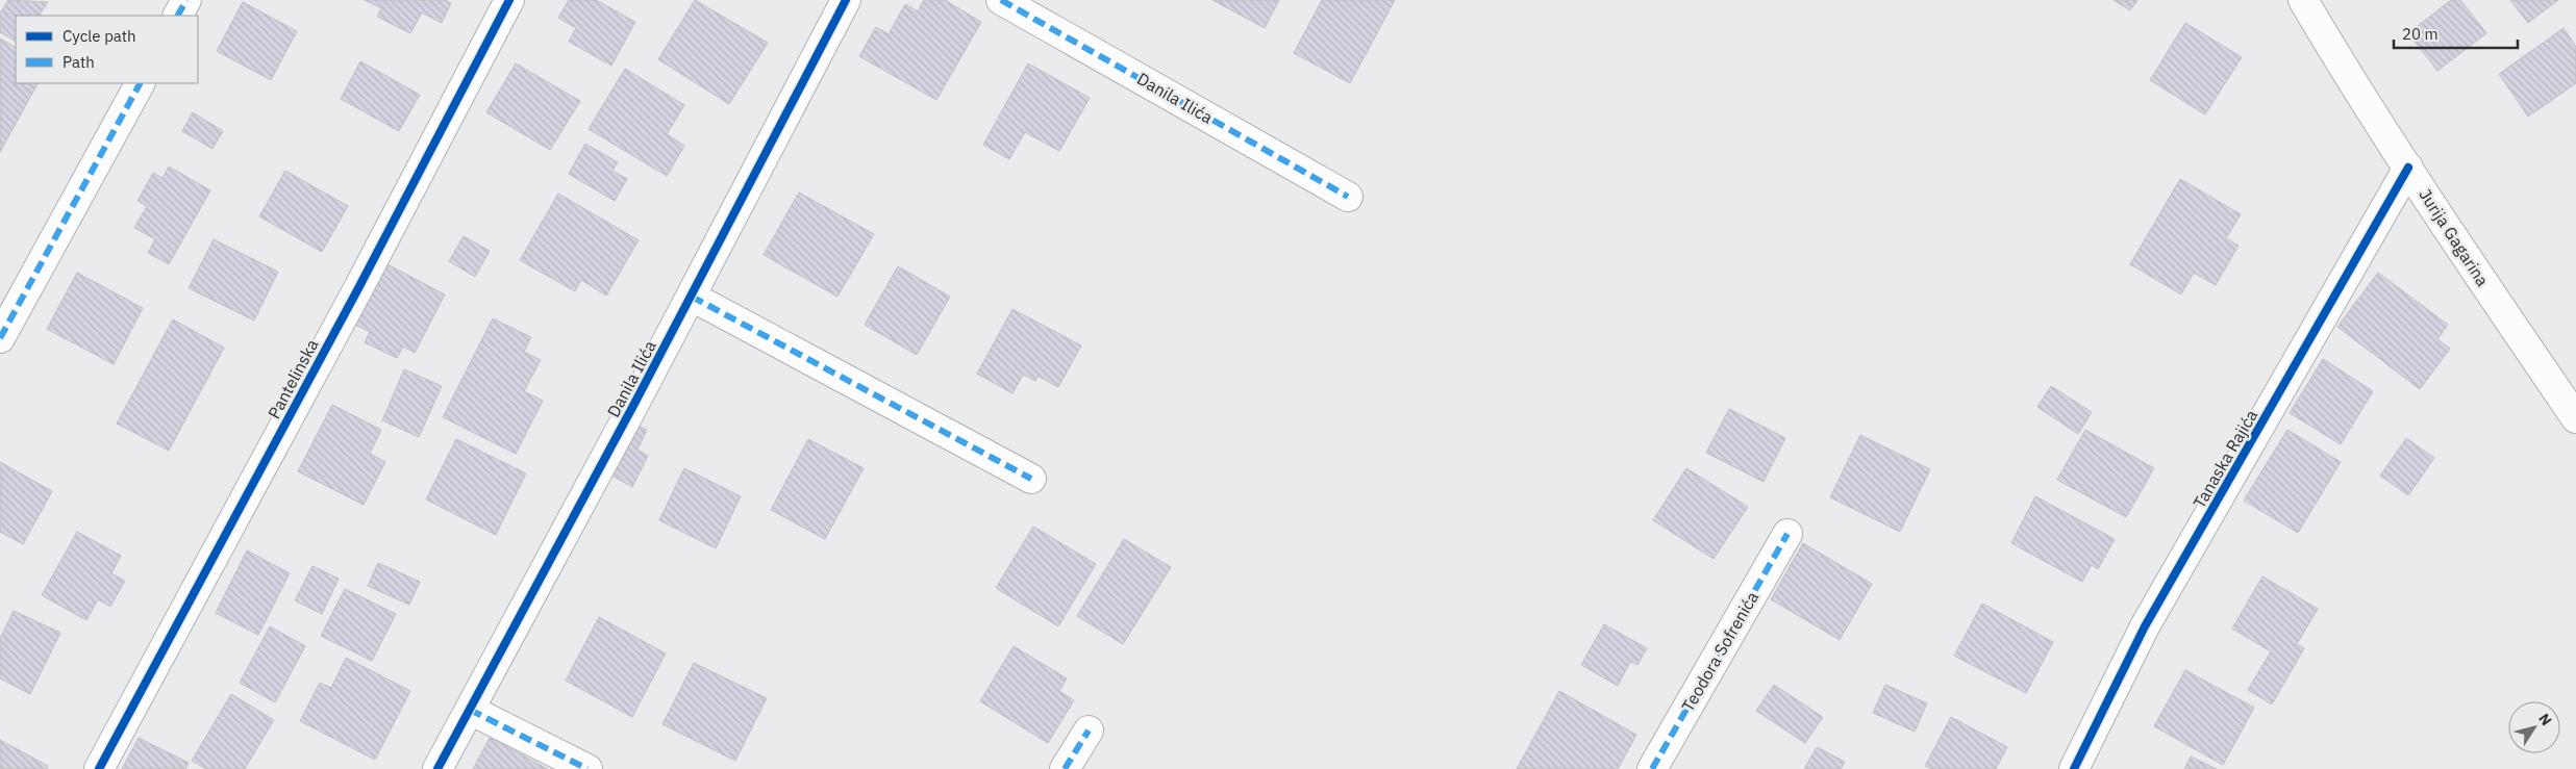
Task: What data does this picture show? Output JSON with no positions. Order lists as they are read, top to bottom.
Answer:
{
  "streets": {
    "street": [
      "Danila Ilića",
      "Jurija Gagarina",
      "Pantelinska",
      "Tanaska Rajića",
      "Teodora Sofrenića"
    ]
  },
  "crossings": [
    ["Jurija Gagarina", "Tanaska Rajića"]
  ],
  "legend": ["Cycle path", "Path"],
  "scale_bar": "20 m",
  "north": "top right"
}
